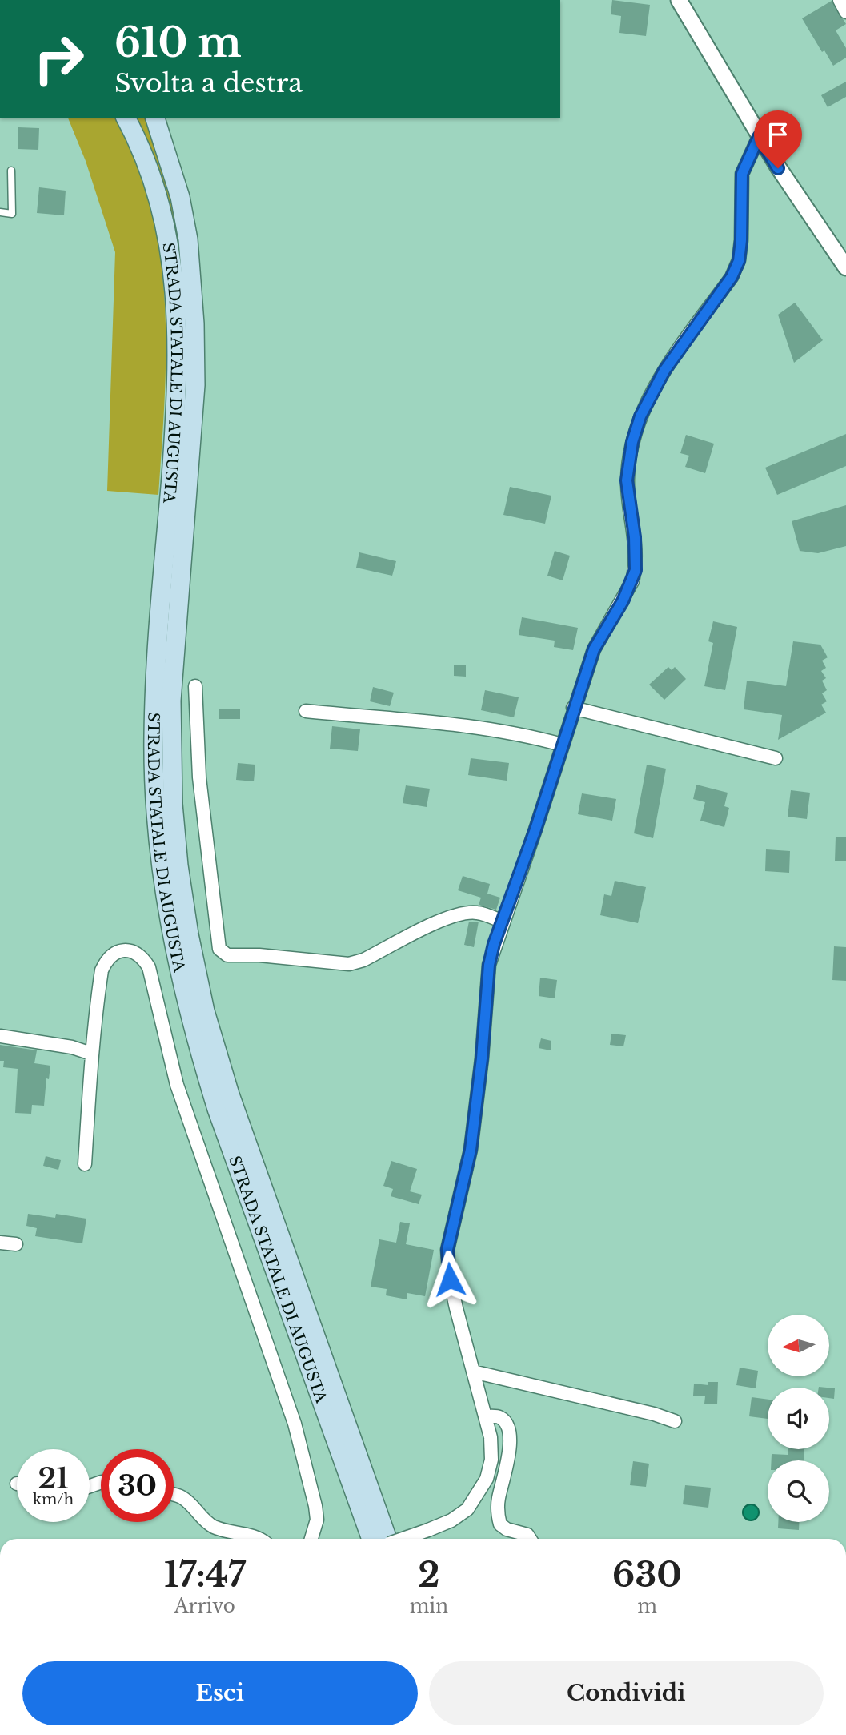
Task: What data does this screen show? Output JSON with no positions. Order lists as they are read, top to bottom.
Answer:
{
  "streets": {
    "main road": ["STRADA STATALE DI AUGUSTA"]
  },
  "north": "left",
  "page": {
    "turn": ["610 m", "Svolta a destra"],
    "speed": "21 km/h",
    "limit": "30",
    "eta": [
      "17:47",
      "Arrivo",
      "2",
      "min",
      "630",
      "m"
    ],
    "buttons": ["Esci", "Condividi"]
  }
}
